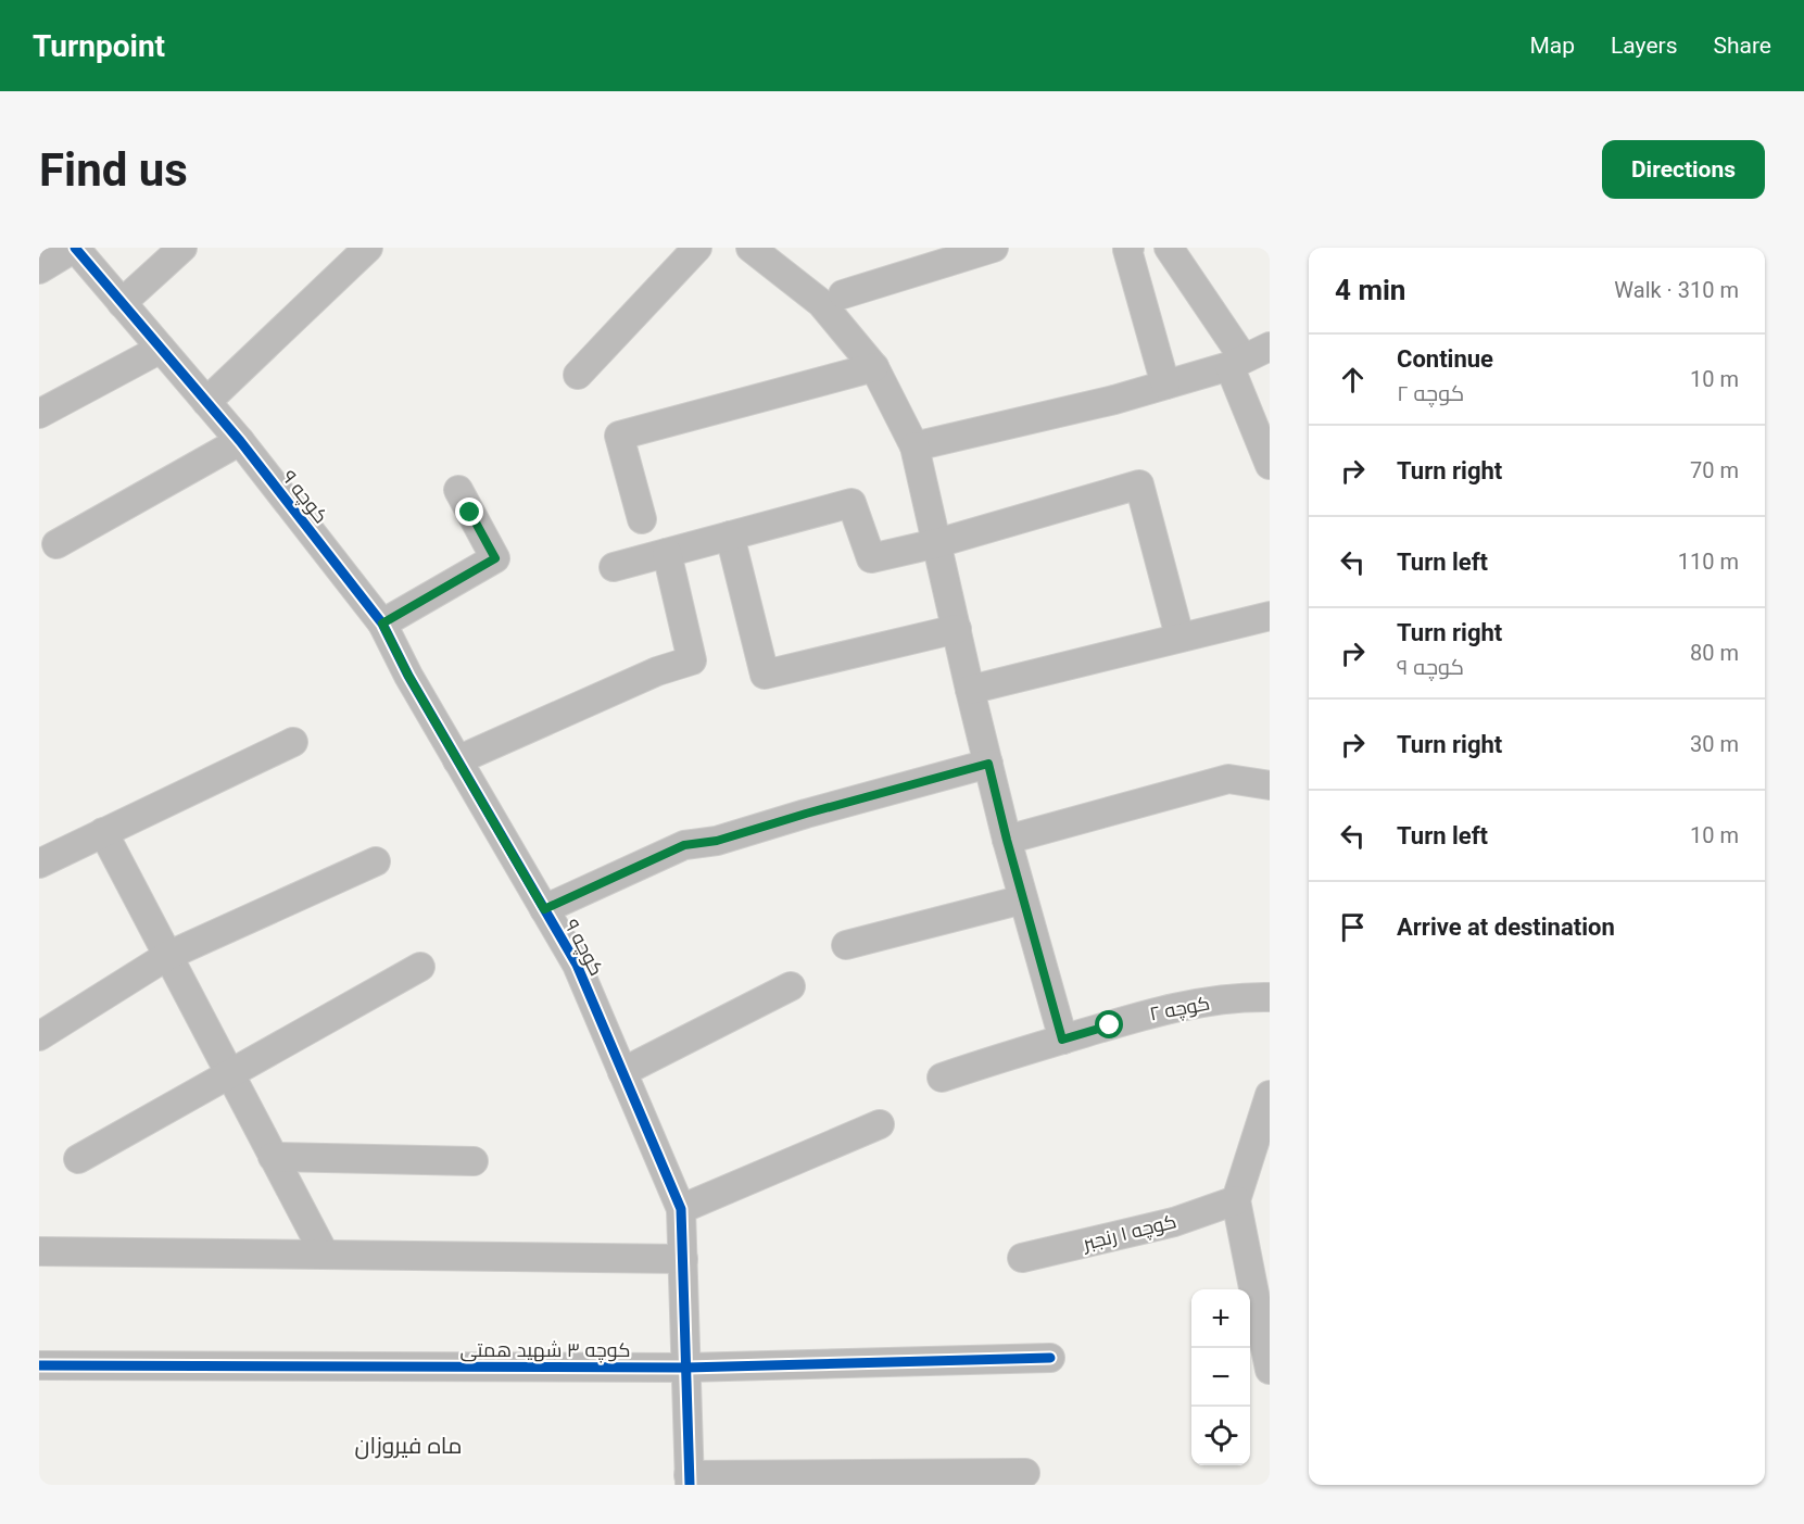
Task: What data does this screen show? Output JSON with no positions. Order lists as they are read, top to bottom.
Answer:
{
  "streets": {
    "street": [
      "کوچه ۹",
      "کوچه ۲",
      "کوچه ۱ رنجبر",
      "کوچه ۳ شهید همتی"
    ]
  },
  "crossings": [
    ["کوچه ۹", "کوچه ۳ شهید همتی"]
  ],
  "districts": ["ماه فیروزان"],
  "page": {
    "header": "Turnpoint",
    "nav": ["Map", "Layers", "Share"],
    "buttons": "Directions",
    "title": "Find us",
    "heading": ["4 min", "Walk · 310 m"],
    "list": [
      ["Continue", "کوچه ۲", "10 m"],
      ["Turn right", "70 m"],
      ["Turn left", "110 m"],
      ["Turn right", "کوچه ۹", "80 m"],
      ["Turn right", "30 m"],
      ["Turn left", "10 m"],
      "Arrive at destination"
    ],
    "map_buttons": ["+", "−"]
  }
}
